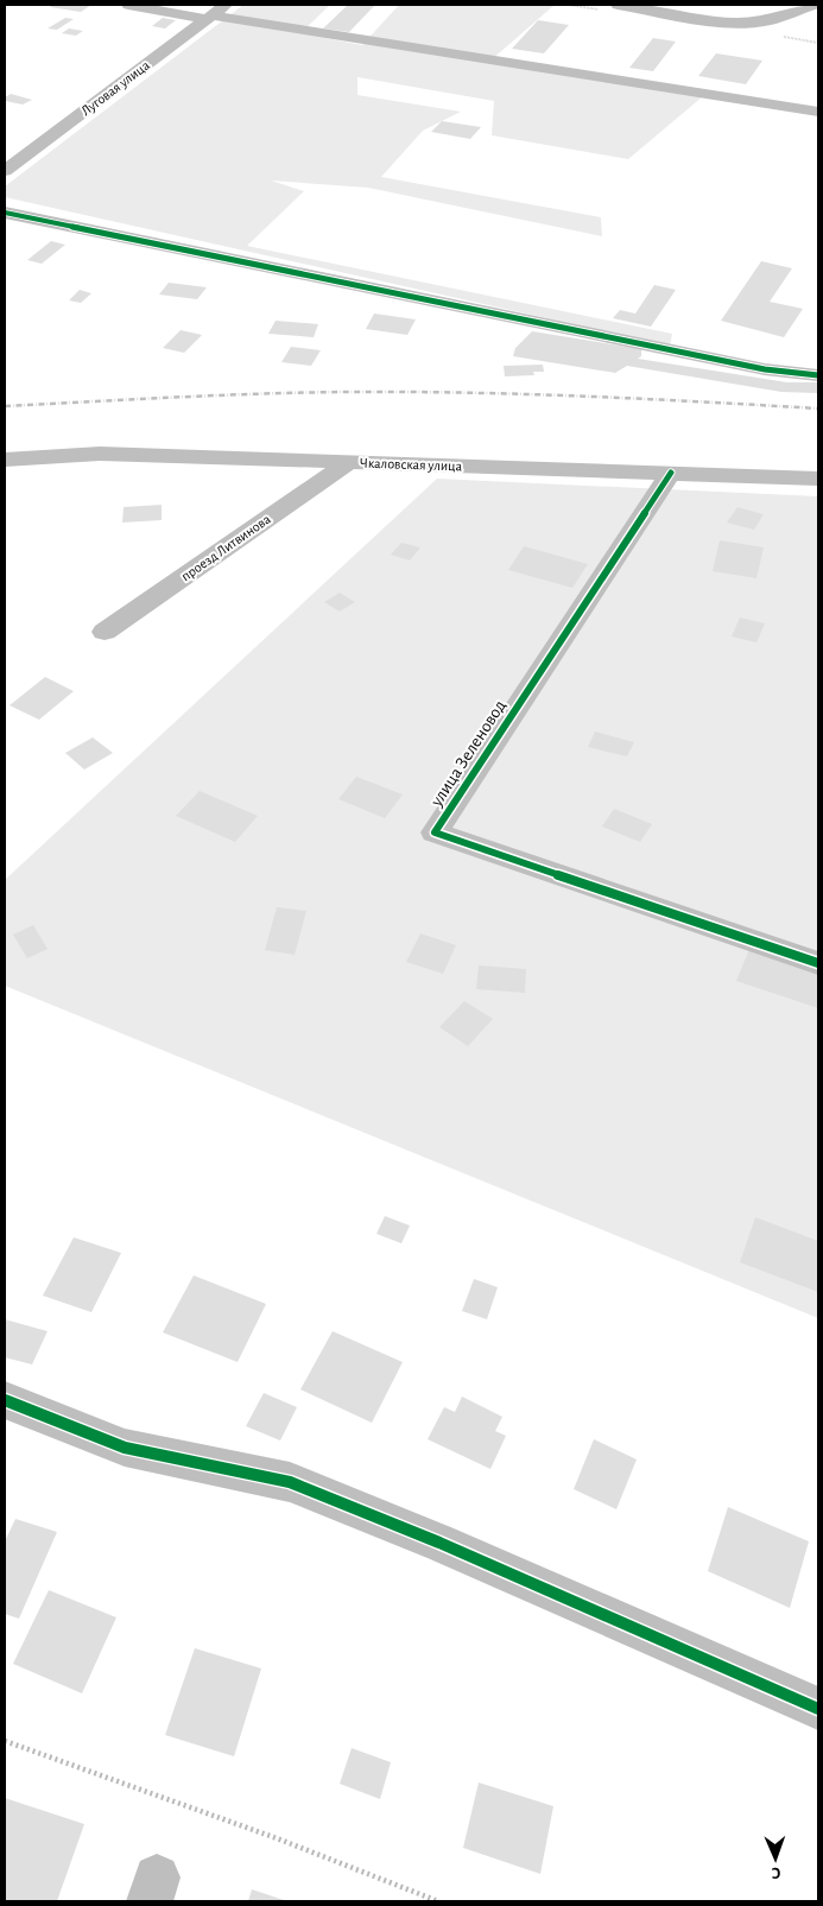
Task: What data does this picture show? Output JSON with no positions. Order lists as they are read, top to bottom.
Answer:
{
  "streets": {
    "street": [
      "Луговая улица",
      "Чкаловская улица",
      "проезд Литвинова",
      "улица Зеленовод"
    ]
  },
  "crossings": [
    ["Чкаловская улица", "проезд Литвинова"],
    ["Чкаловская улица", "улица Зеленовод"]
  ],
  "north": "bottom"
}
